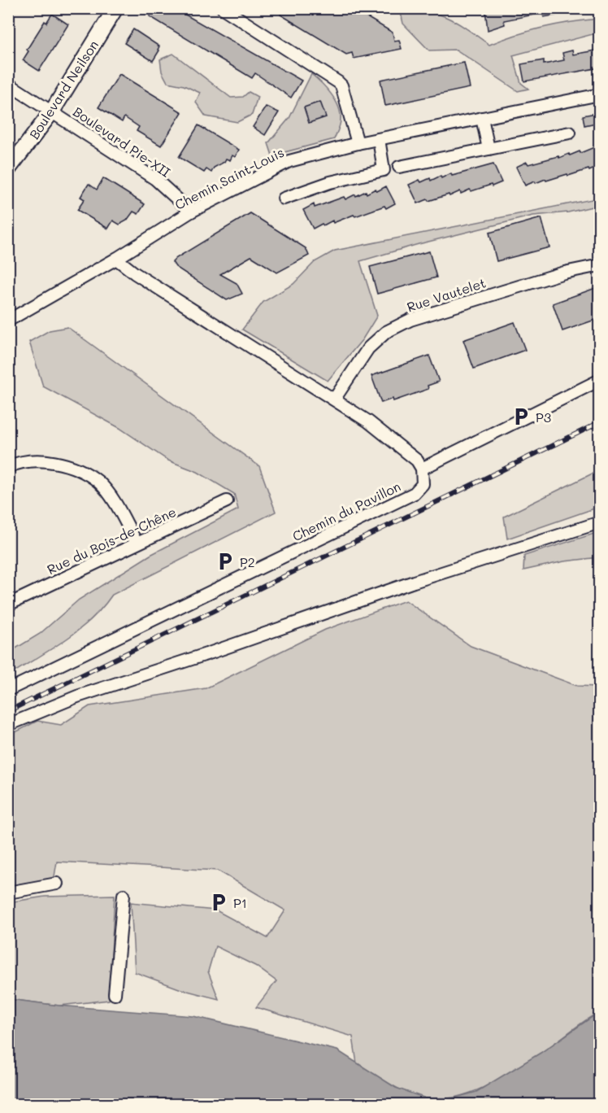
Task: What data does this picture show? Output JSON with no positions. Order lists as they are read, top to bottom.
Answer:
{
  "streets": {
    "main road": ["Boulevard Neilson"],
    "street": [
      "Boulevard Pie-XII",
      "Chemin Saint-Louis",
      "Rue Vautelet",
      "Chemin du Pavillon",
      "Rue du Bois-de-Chêne"
    ]
  },
  "crossings": [
    ["Boulevard Neilson", "Boulevard Pie-XII"],
    ["Boulevard Pie-XII", "Chemin Saint-Louis"]
  ],
  "places": {
    "parking": ["P3", "P2", "P1"]
  }
}
